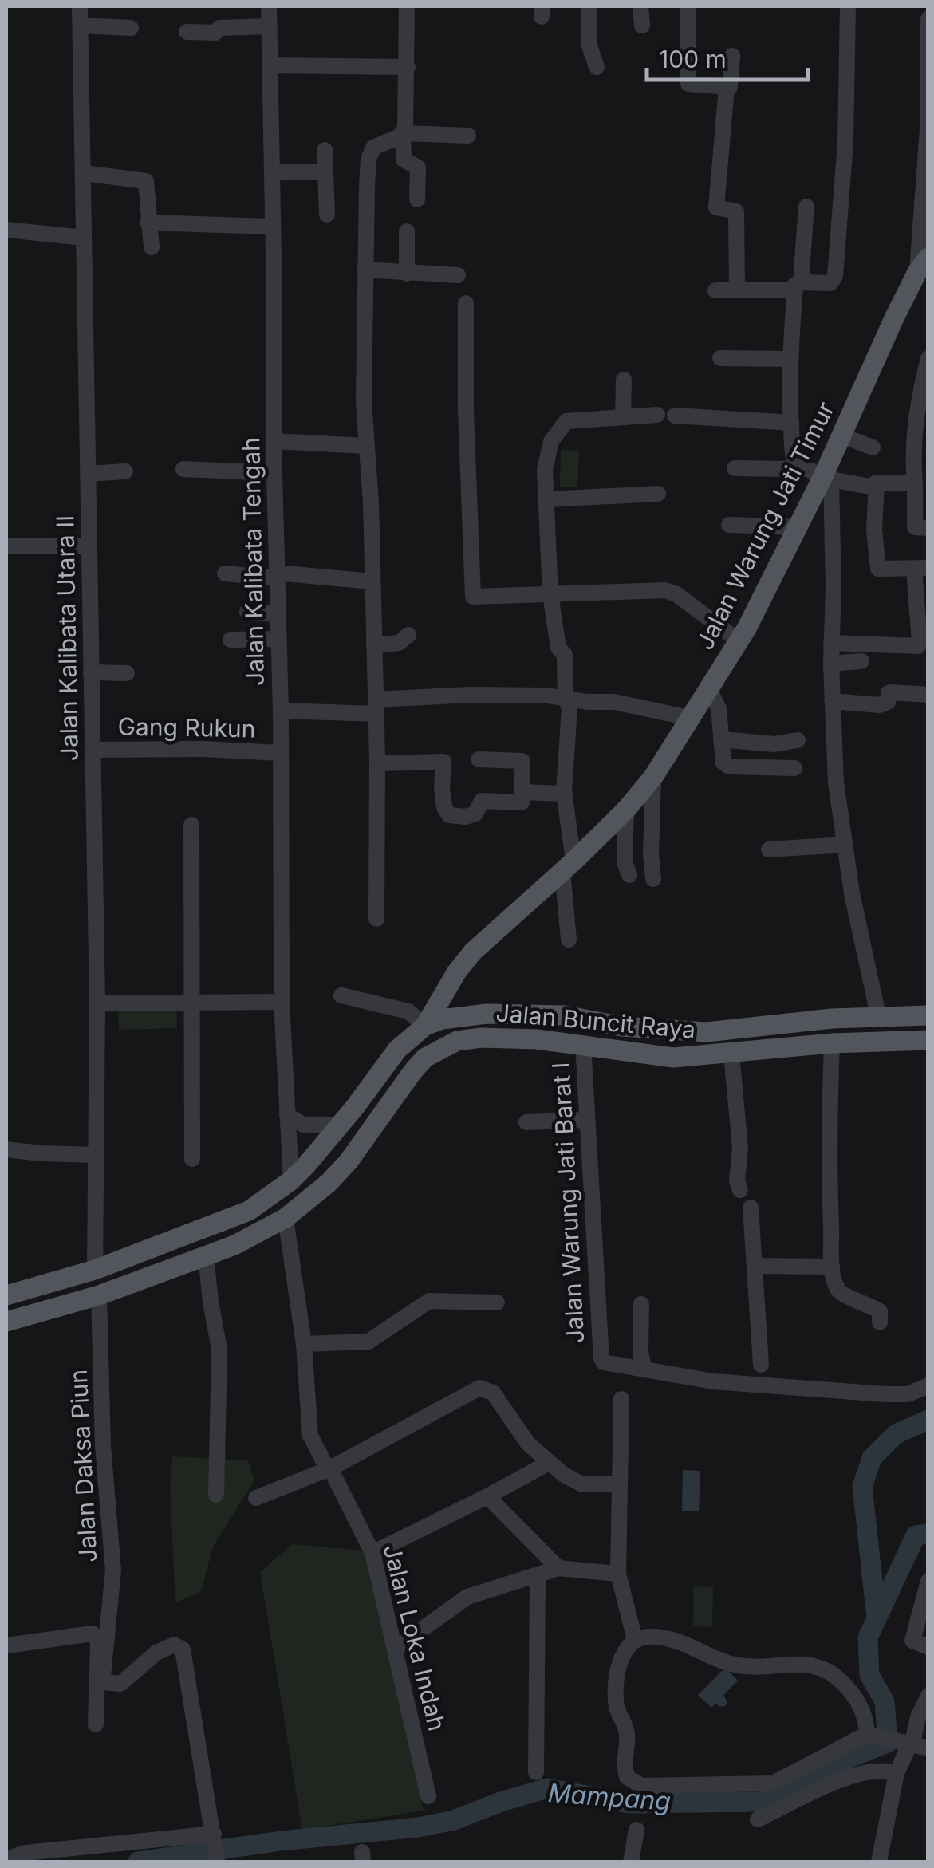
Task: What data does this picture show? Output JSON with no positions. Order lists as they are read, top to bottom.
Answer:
{
  "streets": {
    "main road": ["Jalan Warung Jati Timur", "Jalan Buncit Raya"],
    "street": [
      "Jalan Kalibata Tengah",
      "Jalan Kalibata Utara II",
      "Gang Rukun",
      "Jalan Warung Jati Barat I",
      "Jalan Daksa Piun",
      "Jalan Loka Indah"
    ]
  },
  "crossings": [
    ["Jalan Warung Jati Timur", "Jalan Buncit Raya"],
    ["Jalan Kalibata Tengah", "Gang Rukun"],
    ["Jalan Kalibata Utara II", "Gang Rukun"],
    ["Jalan Buncit Raya", "Jalan Warung Jati Barat I"],
    ["Jalan Buncit Raya", "Jalan Daksa Piun"],
    ["Jalan Buncit Raya", "Jalan Loka Indah"]
  ],
  "water": ["Mampang"],
  "scale_bar": "100 m"
}
